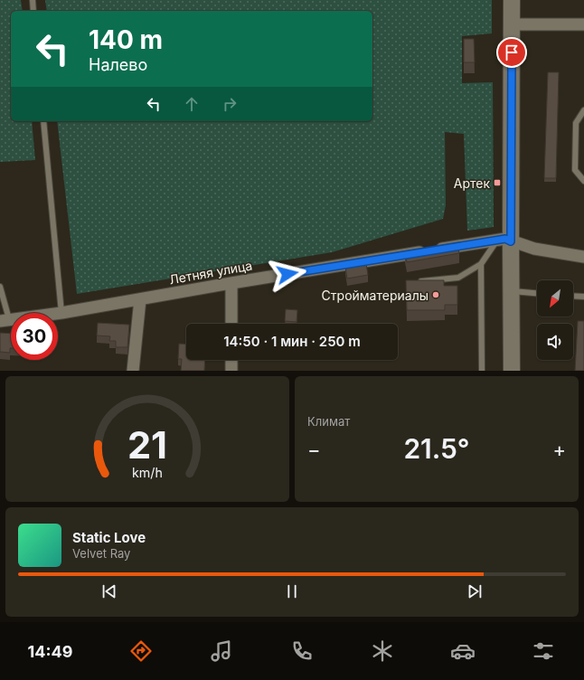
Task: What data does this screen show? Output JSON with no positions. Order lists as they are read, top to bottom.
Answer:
{
  "streets": {
    "street": ["Летняя улица"]
  },
  "places": {
    "transit": ["Артек"],
    "other": ["Стройматериалы"]
  },
  "north": "bottom left",
  "page": {
    "turn": ["140 m", "Налево"],
    "limit": "30",
    "trip": "14:50 · 1 мин · 250 m",
    "tile": "Климат",
    "heat": ["−", "21.5°", "+"],
    "song": ["Static Love", "Velvet Ray"],
    "tabs": "14:49",
    "gauge": ["21", "km/h"]
  }
}
